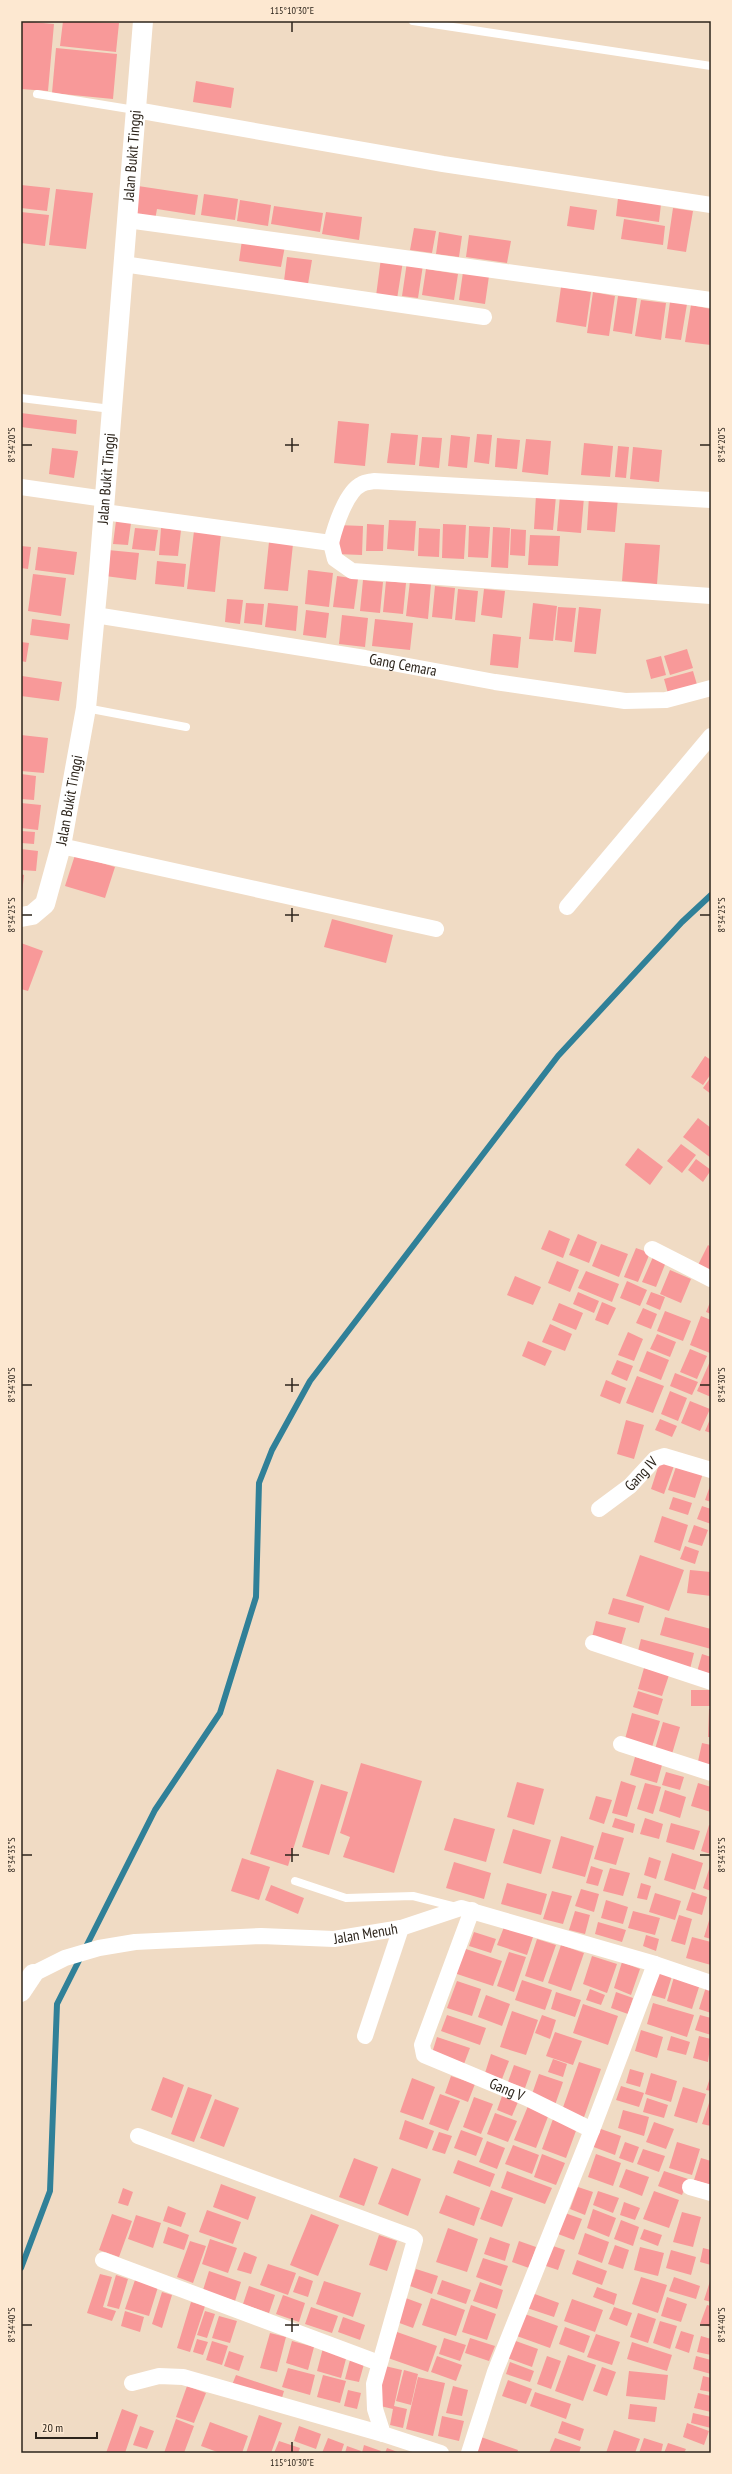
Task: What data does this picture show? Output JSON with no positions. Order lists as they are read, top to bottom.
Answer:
{
  "streets": {
    "street": [
      "Jalan Bukit Tinggi",
      "Gang Cemara",
      "Gang IV",
      "Jalan Menuh",
      "Gang V"
    ]
  },
  "crossings": [
    ["Jalan Bukit Tinggi", "Gang Cemara"],
    ["Jalan Menuh", "Gang V"]
  ],
  "scale_bar": "20 m",
  "coordinates": [
    "115°10'30\"E",
    "8°34'20\"S",
    "8°34'25\"S",
    "8°34'30\"S",
    "8°34'35\"S",
    "8°34'40\"S"
  ]
}
